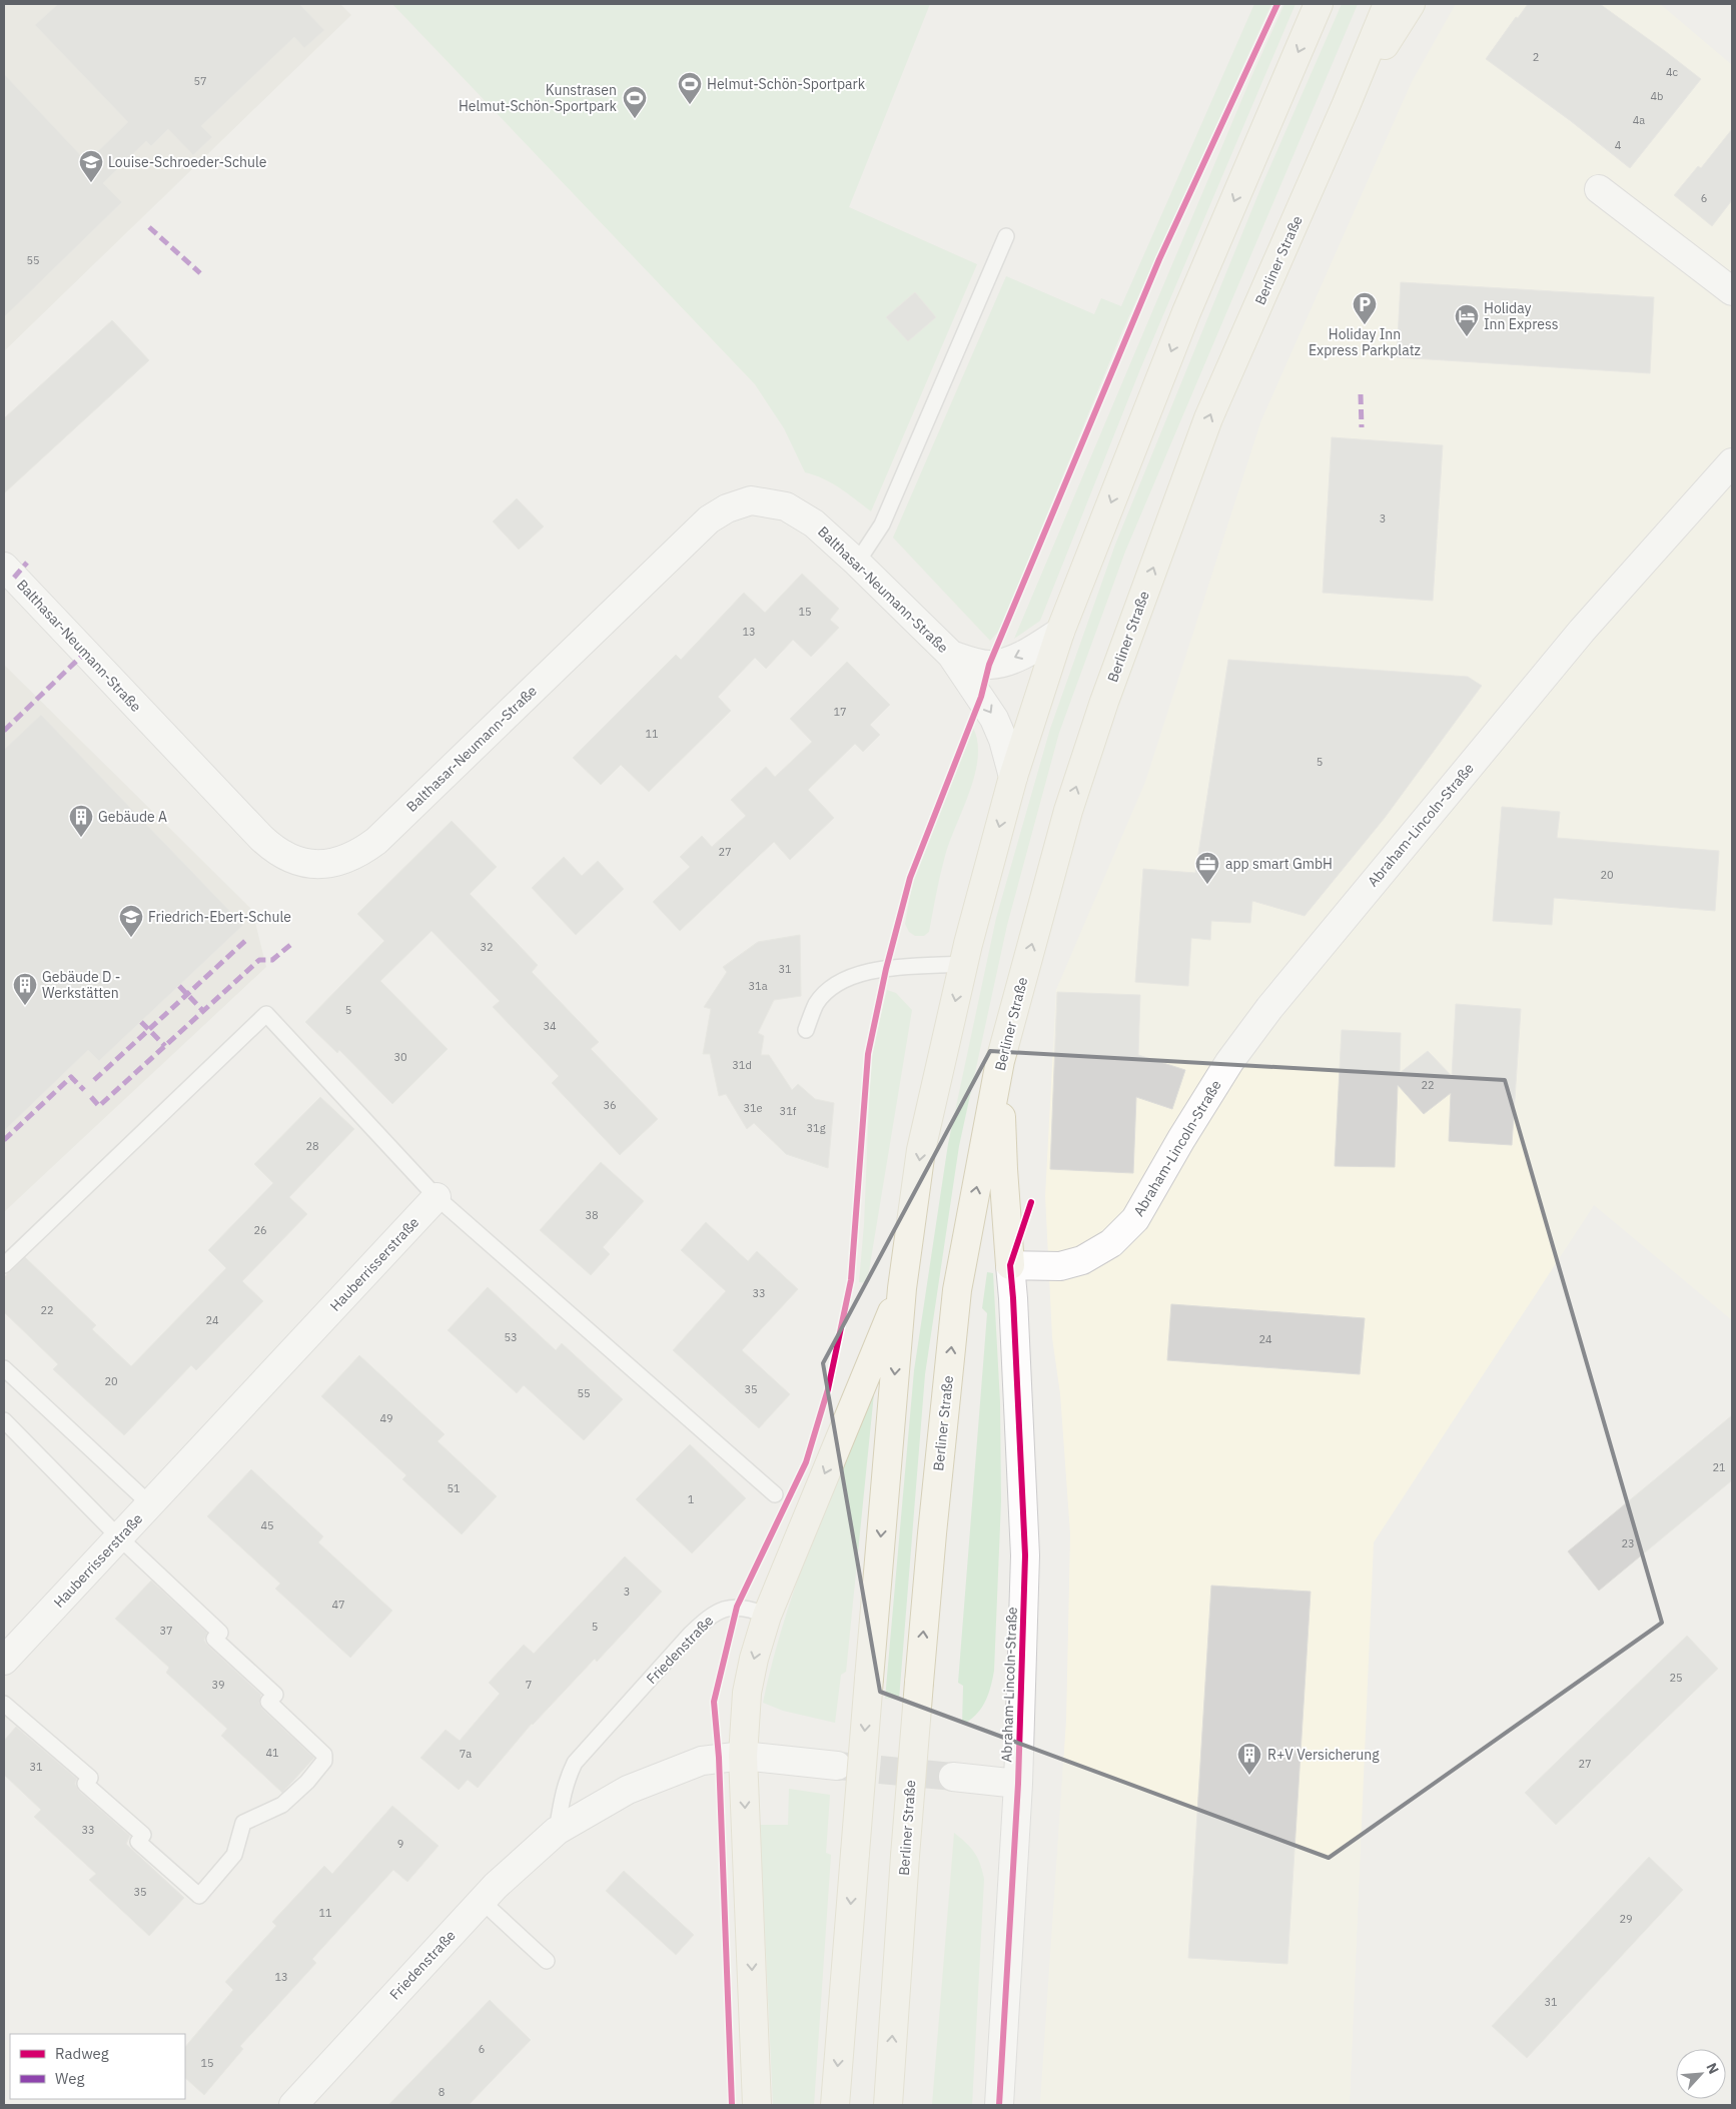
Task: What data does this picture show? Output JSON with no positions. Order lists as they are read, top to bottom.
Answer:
{
  "streets": {
    "main road": ["Berliner Straße"],
    "street": [
      "Balthasar-Neumann-Straße",
      "Abraham-Lincoln-Straße",
      "Hauberrisserstraße",
      "Friedenstraße"
    ]
  },
  "places": {
    "sports": ["Helmut-Schön-Sportpark", "Kunstrasen Helmut-Schön-Sportpark"],
    "school or university": ["Louise-Schroeder-Schule", "Friedrich-Ebert-Schule"],
    "parking": ["Holiday Inn Express Parkplatz"],
    "hotel": ["Holiday Inn Express"],
    "building": ["Gebäude A", "Gebäude D - Werkstätten", "R+V Versicherung"],
    "office": ["app smart GmbH"]
  },
  "house_numbers": [
    "2",
    "4c",
    "57",
    "4b",
    "4a",
    "4",
    "6",
    "55",
    "3",
    "15",
    "13",
    "17",
    "11",
    "5",
    "27",
    "20",
    "32",
    "31",
    "31a",
    "5",
    "34",
    "30",
    "31d",
    "22",
    "36",
    "31e",
    "31f",
    "31g",
    "28",
    "38",
    "26",
    "33",
    "22",
    "24",
    "53",
    "24",
    "20",
    "35",
    "55",
    "49",
    "21",
    "51",
    "1",
    "45",
    "23",
    "3",
    "47",
    "5",
    "37",
    "25",
    "39",
    "7",
    "41",
    "7a",
    "27",
    "31",
    "33",
    "9",
    "35",
    "11",
    "29",
    "13",
    "31",
    "6",
    "15",
    "8"
  ],
  "legend": ["Radweg", "Weg"],
  "north": "top right"
}
